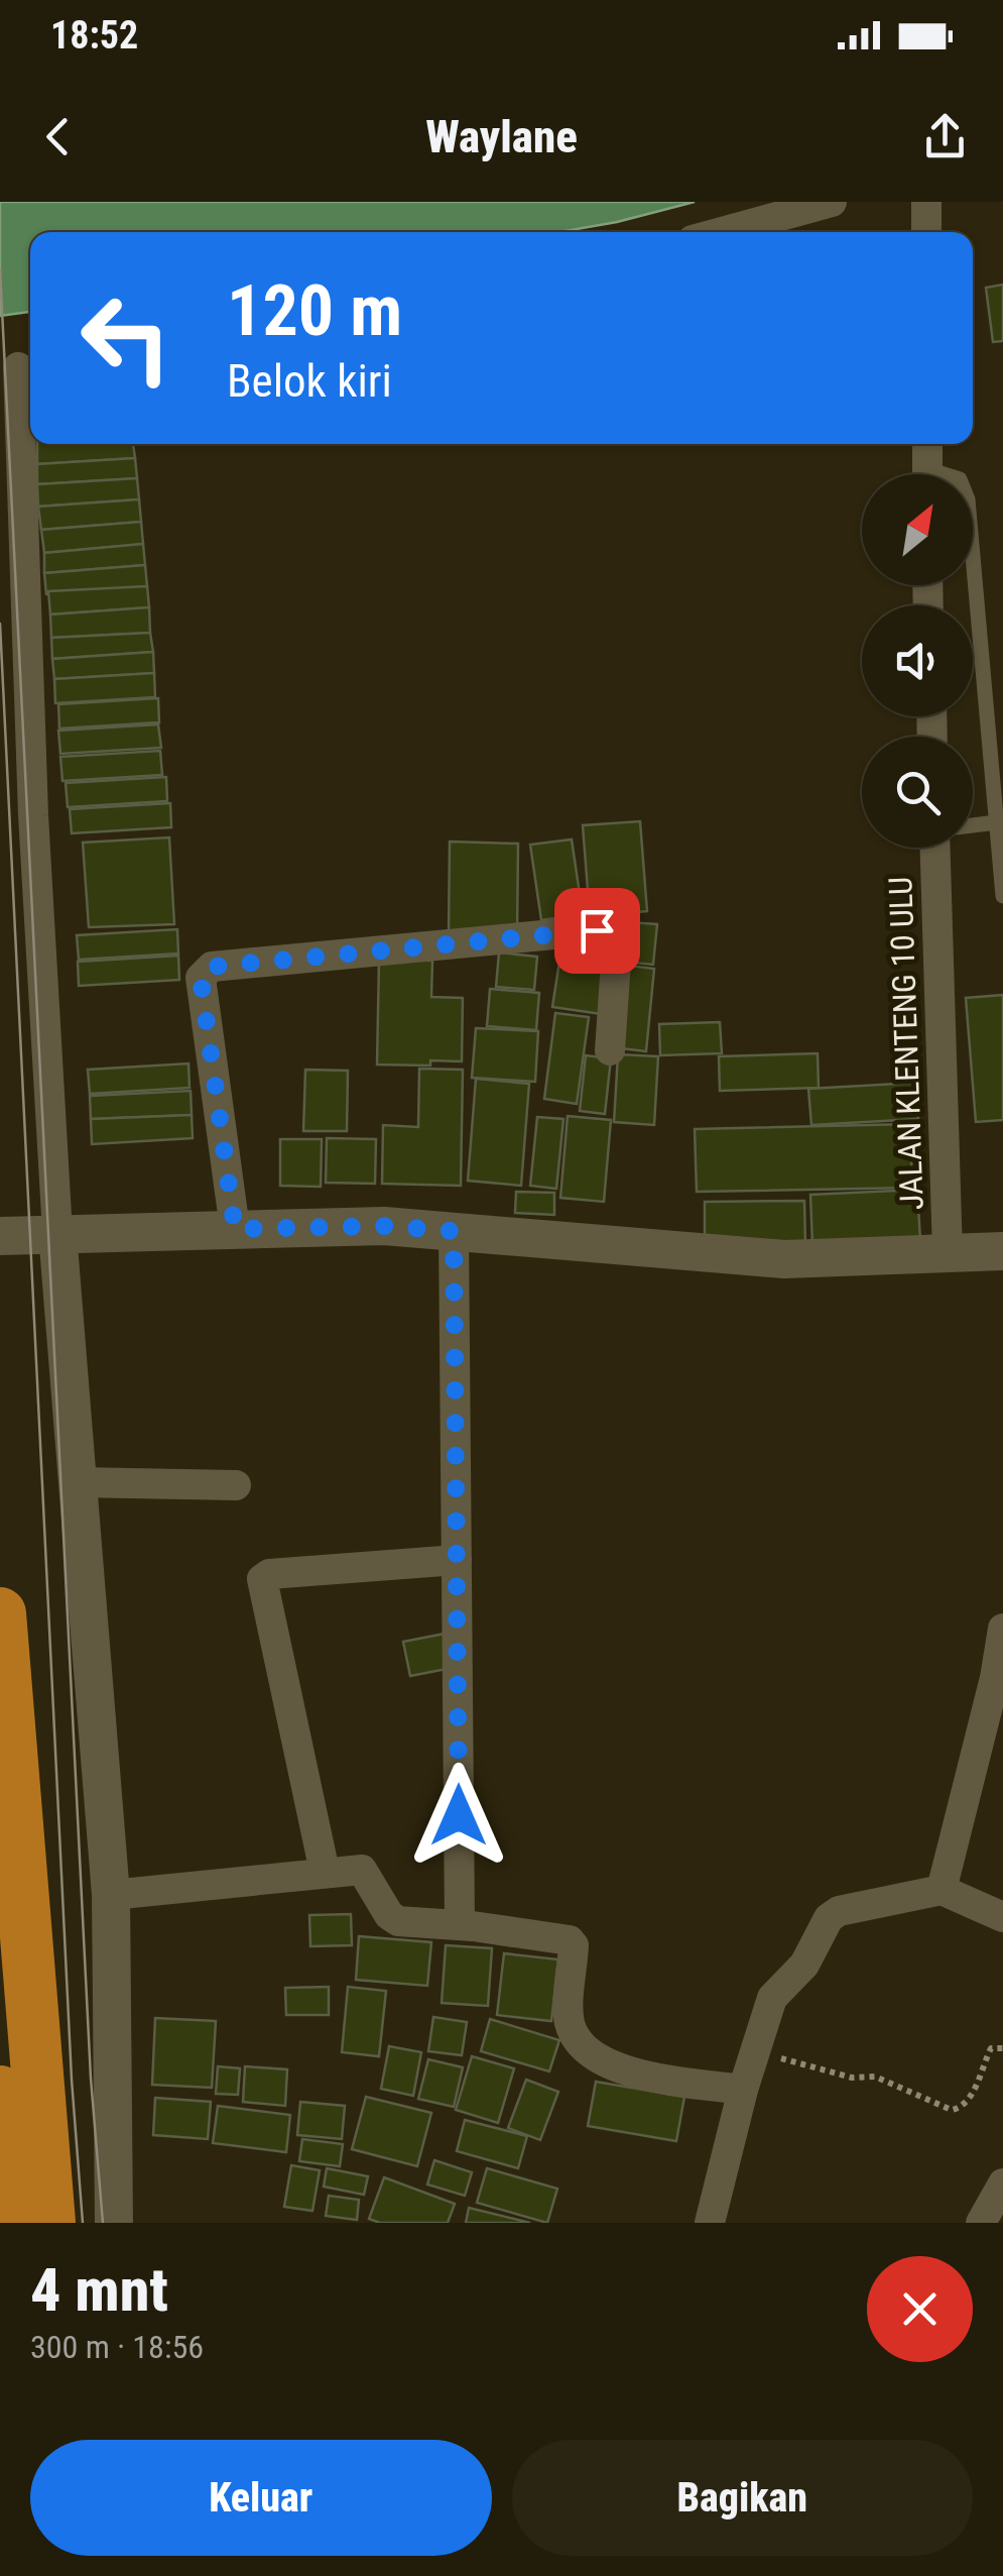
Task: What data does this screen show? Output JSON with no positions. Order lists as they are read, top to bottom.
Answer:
{
  "streets": {
    "street": ["JALAN KLENTENG 10 ULU"]
  },
  "north": "top right",
  "page": {
    "status": "18:52",
    "header": "Waylane",
    "turn": ["120 m", "Belok kiri"],
    "heading": ["4 mnt", "300 m · 18:56"],
    "buttons": ["Keluar", "Bagikan"]
  }
}
